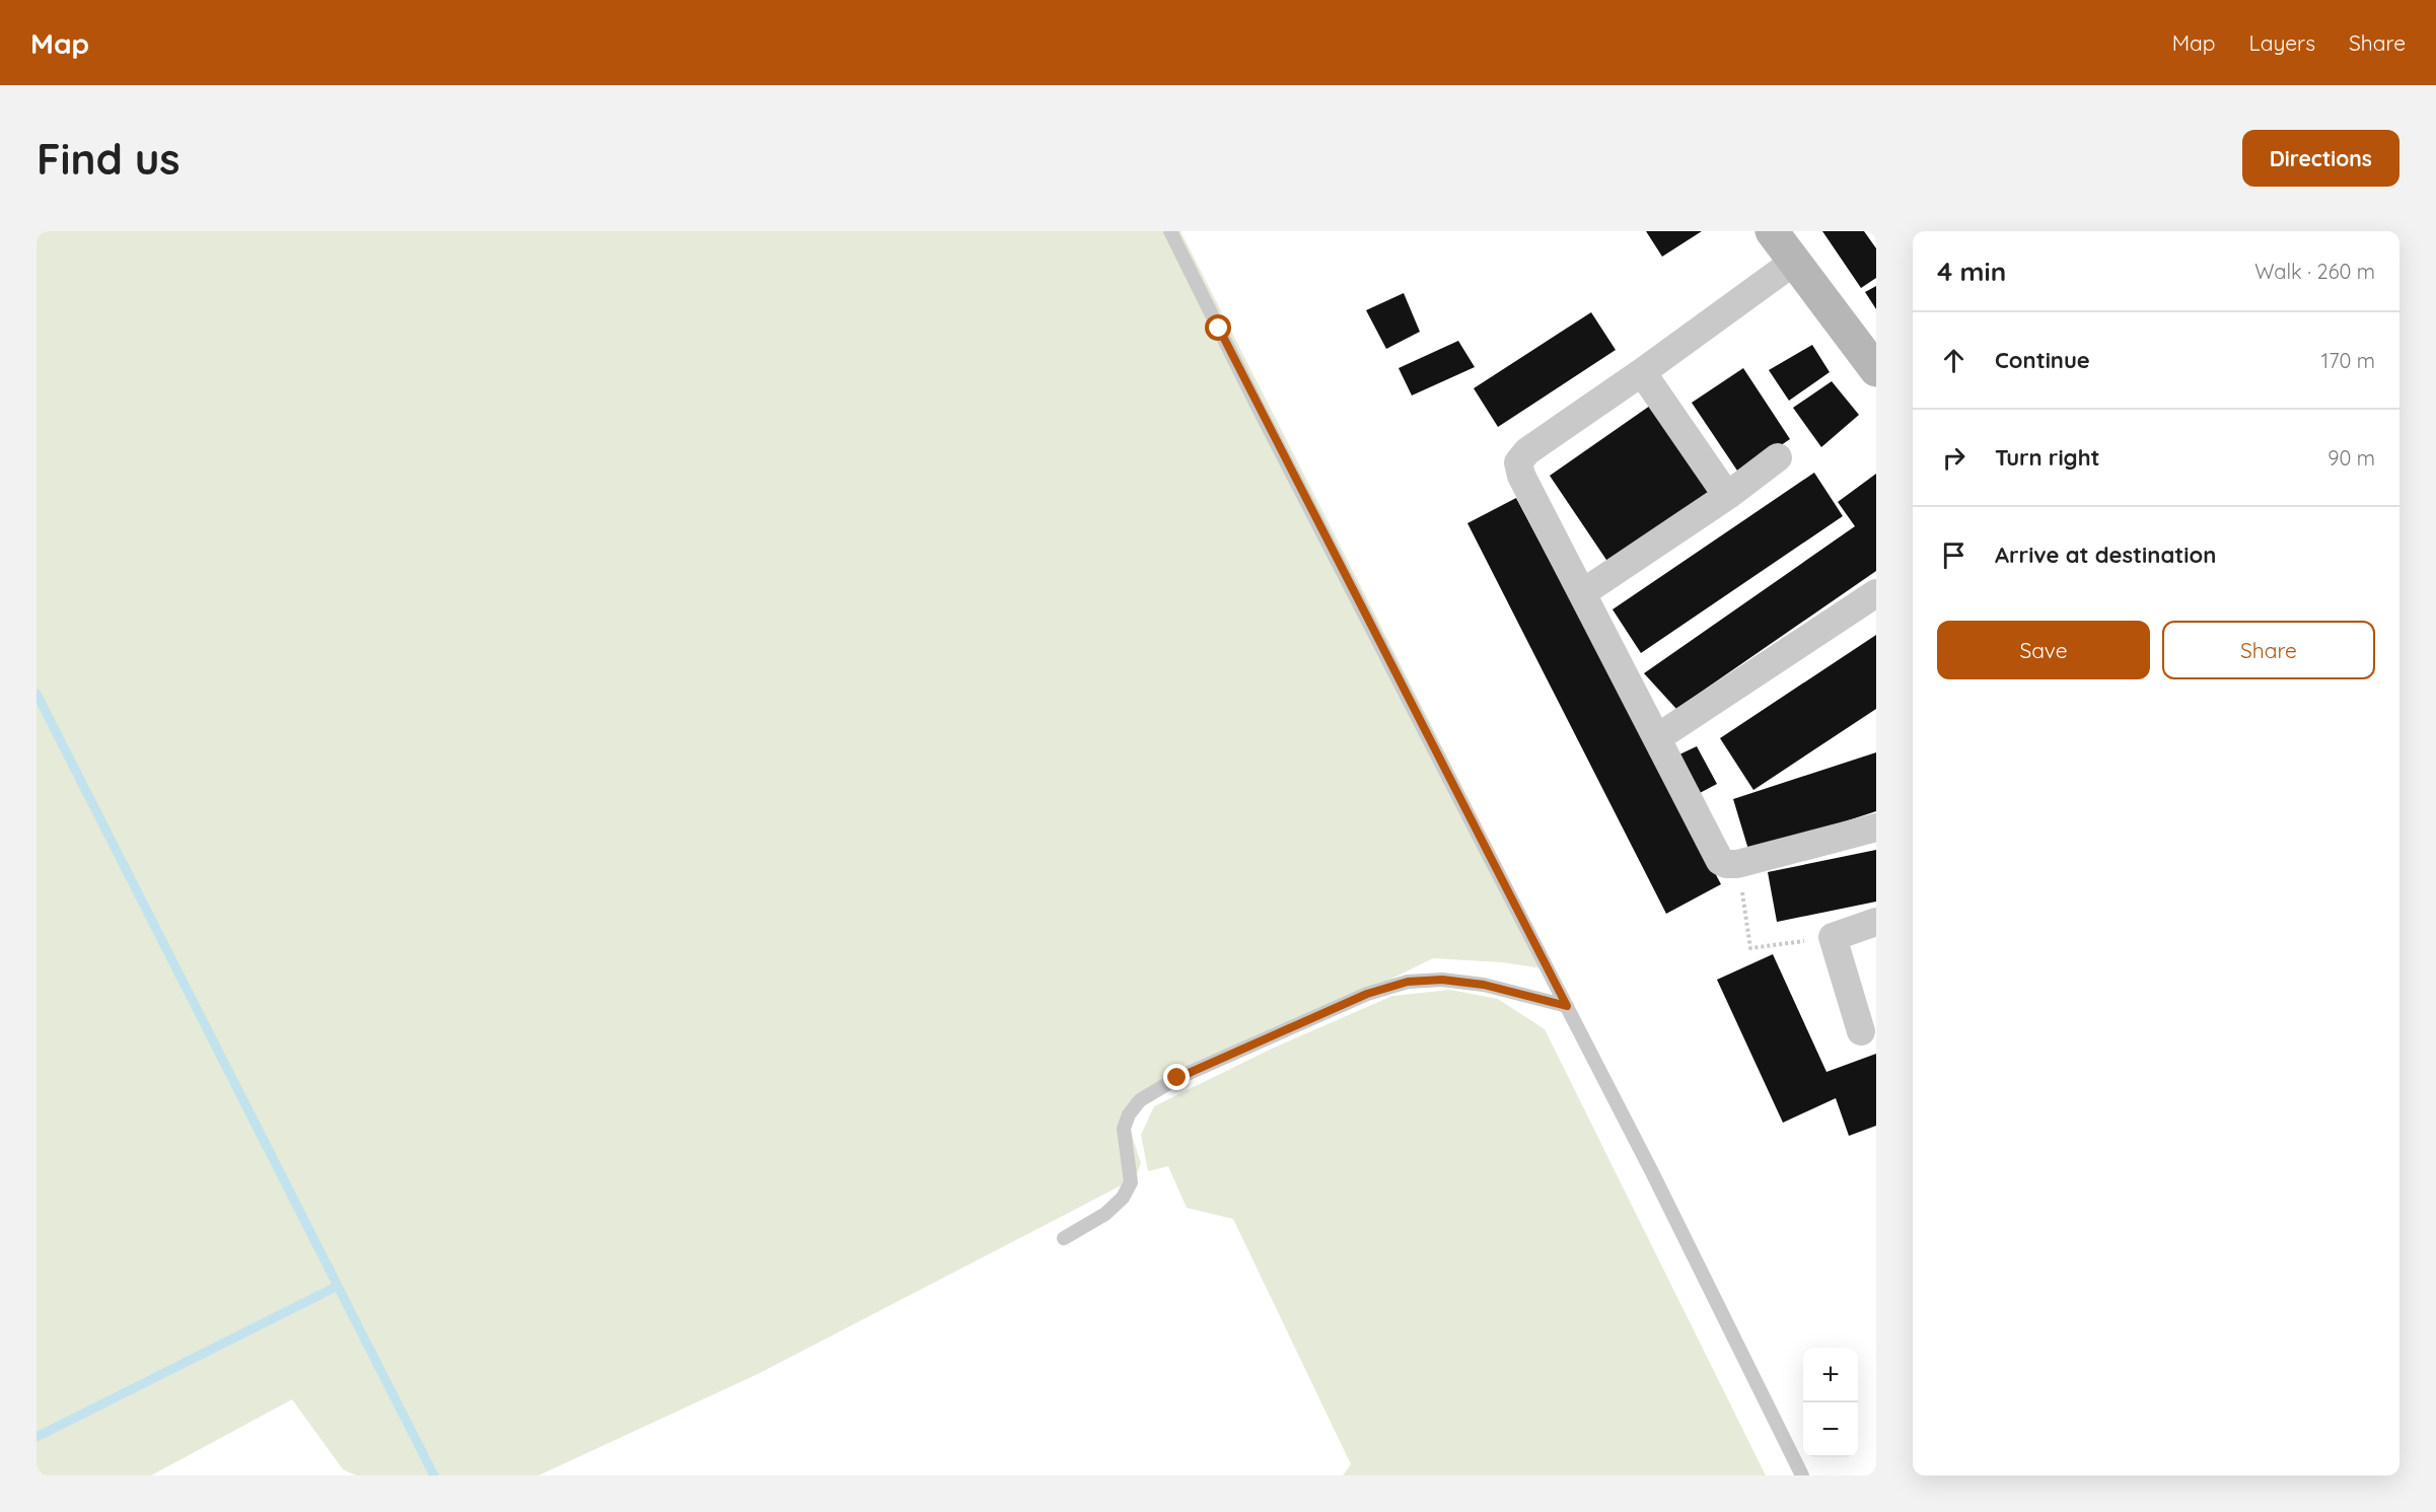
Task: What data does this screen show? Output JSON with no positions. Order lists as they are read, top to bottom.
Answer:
{
  "page": {
    "header": "Map",
    "nav": ["Map", "Layers", "Share"],
    "buttons": [
      "Directions",
      ["Save", "Share"]
    ],
    "title": "Find us",
    "heading": ["4 min", "Walk · 260 m"],
    "list": [
      ["Continue", "170 m"],
      ["Turn right", "90 m"],
      "Arrive at destination"
    ],
    "map_buttons": ["+", "−"]
  }
}
